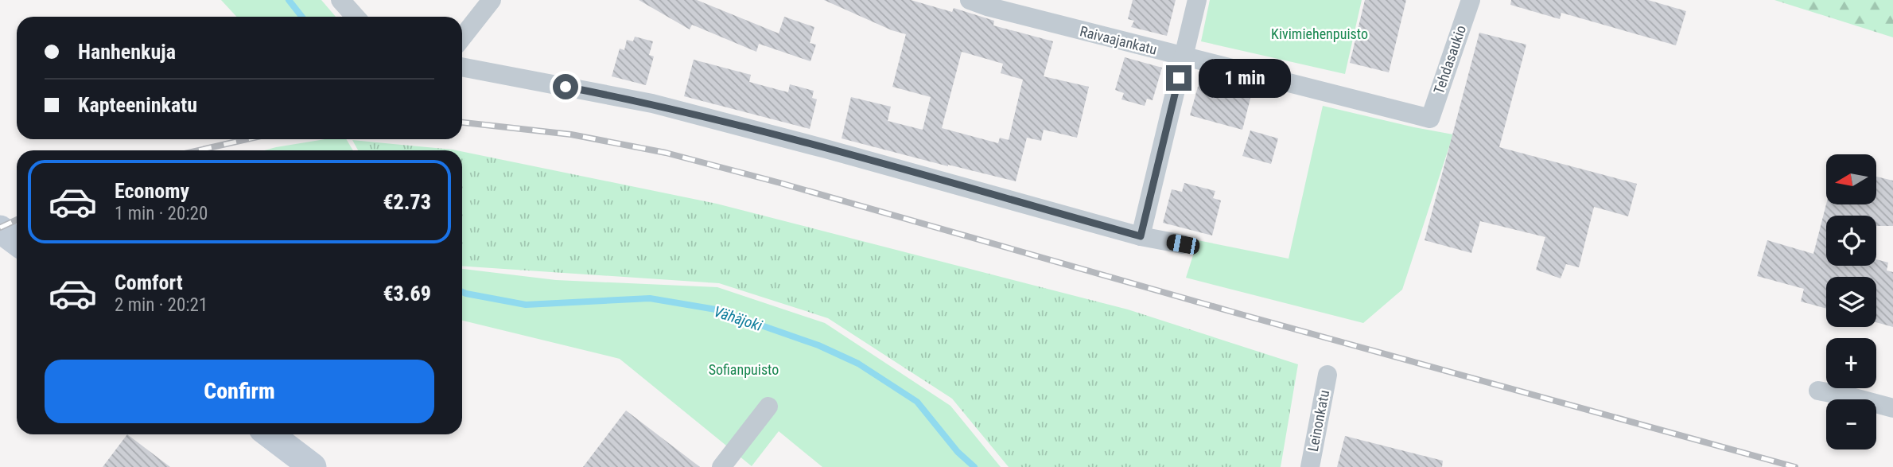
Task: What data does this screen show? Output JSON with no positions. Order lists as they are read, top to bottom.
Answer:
{
  "streets": {
    "street": ["Raivaajankatu", "Tehdasaukio", "Leinonkatu"]
  },
  "crossings": [
    ["Raivaajankatu", "Tehdasaukio"]
  ],
  "water": ["Vähäjoki"],
  "parks": ["Kivimiehenpuisto", "Sofianpuisto"],
  "north": "left",
  "page": {
    "banner": ["Hanhenkuja", "Kapteeninkatu"],
    "bubble": "1 min",
    "map_buttons": ["+", "−"],
    "list": [
      {
        "name": "Economy",
        "note": "1 min · 20:20",
        "value": "€2.73"
      },
      {
        "name": "Comfort",
        "note": "2 min · 20:21",
        "value": "€3.69"
      }
    ],
    "buttons": "Confirm"
  }
}
